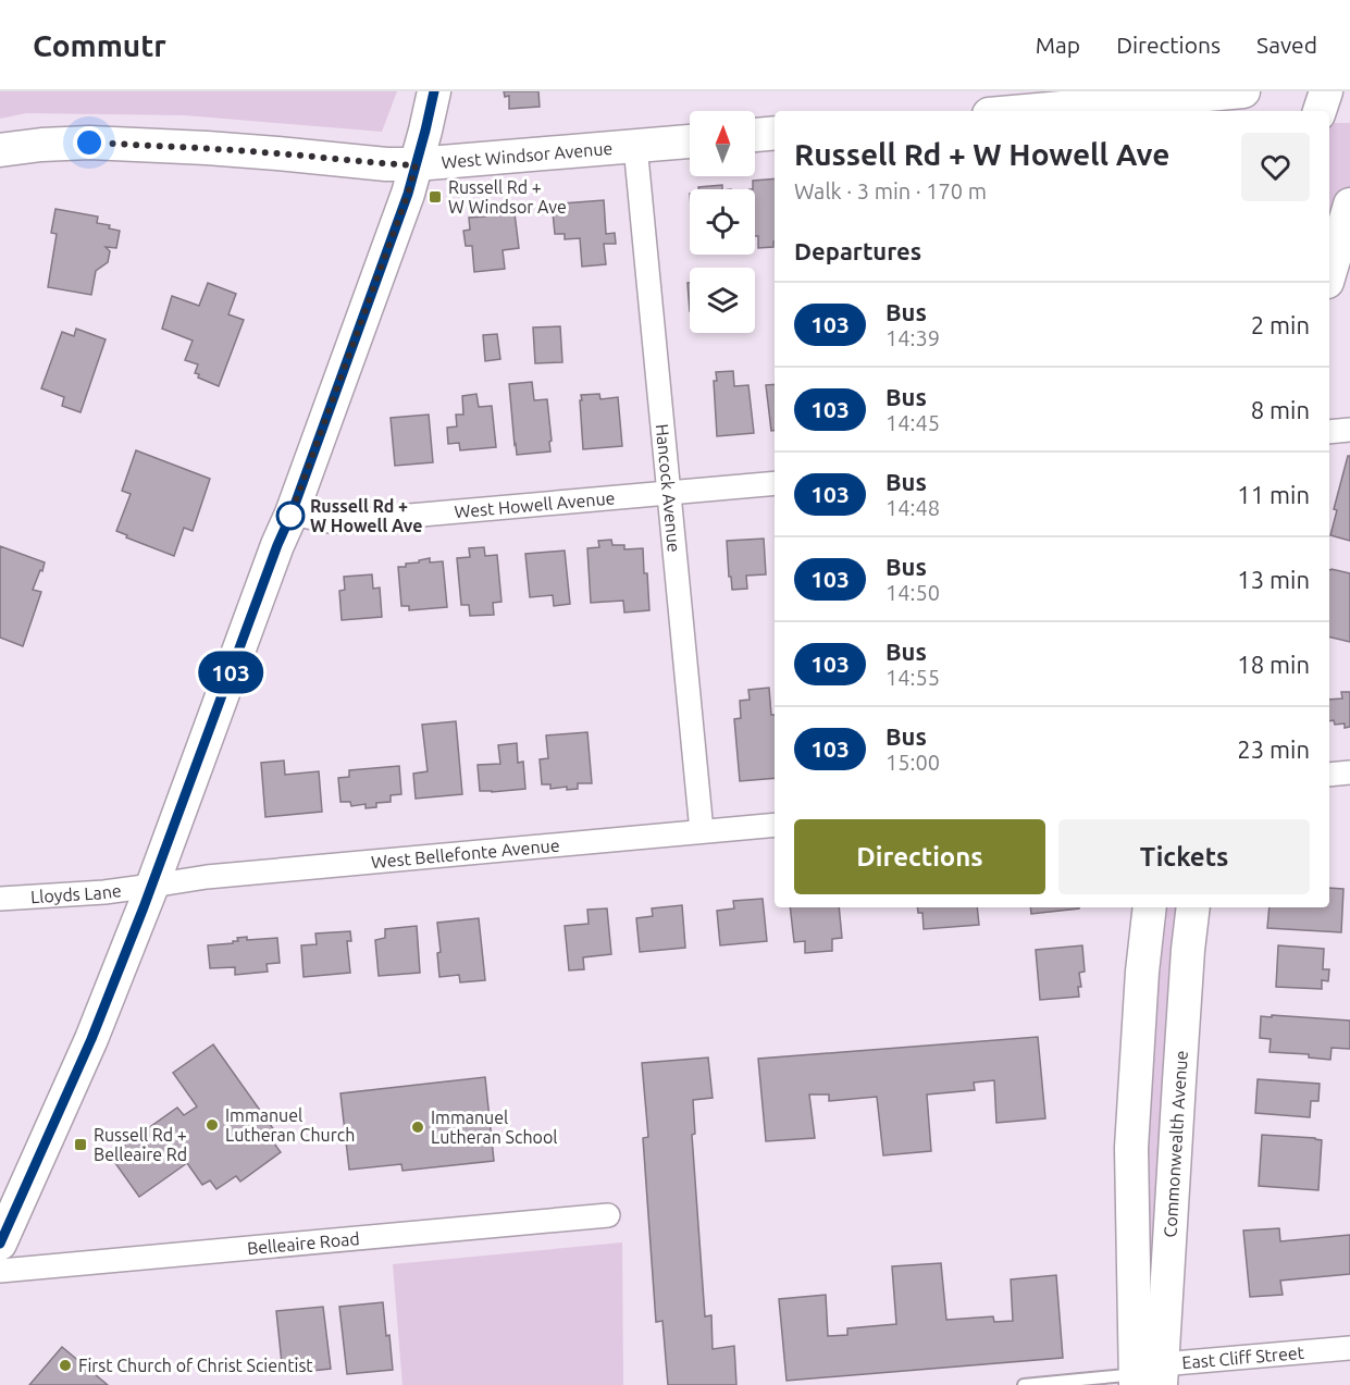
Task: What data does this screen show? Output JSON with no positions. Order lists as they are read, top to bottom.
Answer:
{
  "streets": {
    "street": [
      "West Windsor Avenue",
      "Hancock Avenue",
      "West Howell Avenue",
      "West Bellefonte Avenue",
      "Lloyds Lane",
      "Commonwealth Avenue",
      "Belleaire Road",
      "East Cliff Street"
    ]
  },
  "crossings": [
    ["West Windsor Avenue", "Hancock Avenue"],
    ["Hancock Avenue", "West Howell Avenue"],
    ["Hancock Avenue", "West Bellefonte Avenue"],
    ["West Bellefonte Avenue", "Lloyds Lane"],
    ["Commonwealth Avenue", "East Cliff Street"]
  ],
  "places": {
    "transit": ["Russell Rd + W Windsor Ave", "Russell Rd + Belleaire Rd"],
    "other": [
      "Russell Rd + W Howell Ave",
      "Immanuel Lutheran Church",
      "Immanuel Lutheran School",
      "First Church of Christ Scientist"
    ]
  },
  "lines": ["bus line 103"],
  "north": "top",
  "page": {
    "header": "Commutr",
    "nav": ["Map", "Directions", "Saved"],
    "on_map": "103",
    "heading": [
      ["Russell Rd + W Howell Ave", "Walk · 3 min · 170 m"],
      "Departures"
    ],
    "list": [
      {
        "mark": "103",
        "name": "Bus",
        "note": "14:39",
        "value": "2 min"
      },
      {
        "mark": "103",
        "name": "Bus",
        "note": "14:45",
        "value": "8 min"
      },
      {
        "mark": "103",
        "name": "Bus",
        "note": "14:48",
        "value": "11 min"
      },
      {
        "mark": "103",
        "name": "Bus",
        "note": "14:50",
        "value": "13 min"
      },
      {
        "mark": "103",
        "name": "Bus",
        "note": "14:55",
        "value": "18 min"
      },
      {
        "mark": "103",
        "name": "Bus",
        "note": "15:00",
        "value": "23 min"
      }
    ],
    "buttons": ["Directions", "Tickets"]
  }
}
